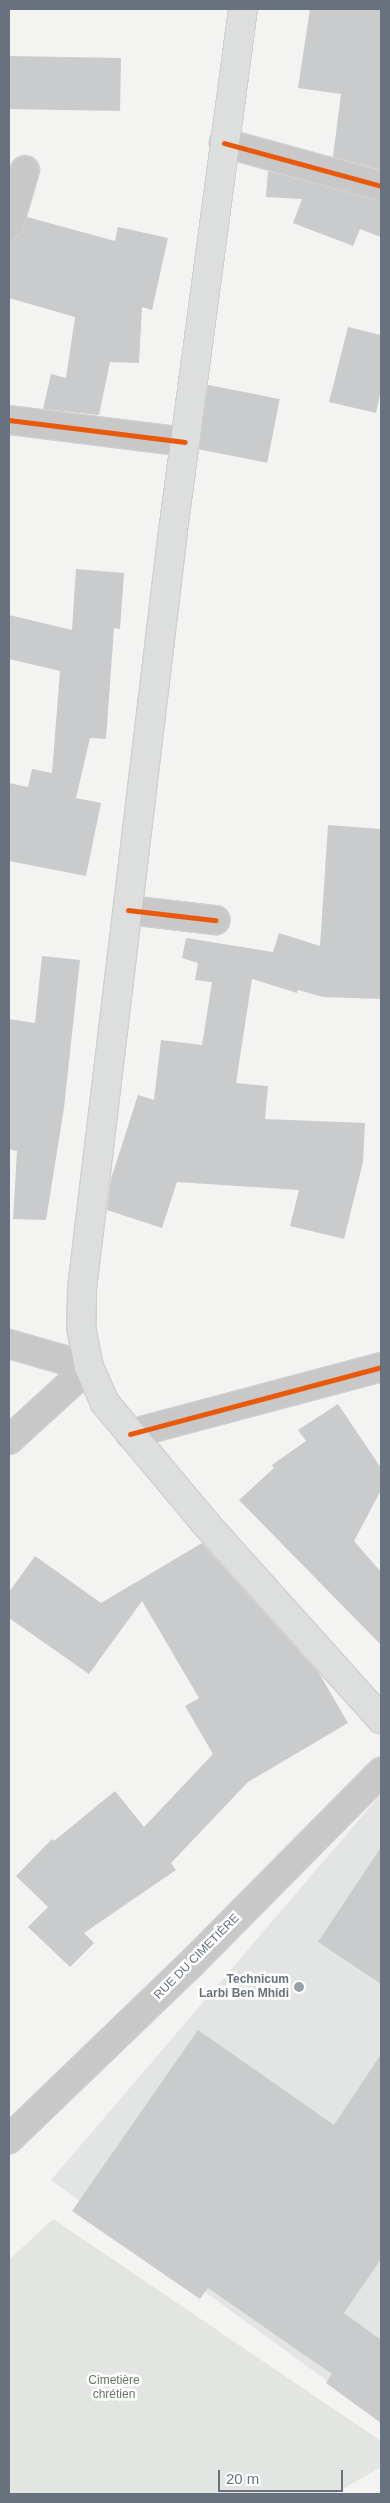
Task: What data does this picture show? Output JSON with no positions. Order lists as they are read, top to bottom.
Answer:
{
  "streets": {
    "street": ["RUE DU CIMETIÈRE"]
  },
  "parks": ["Cimetière chrétien"],
  "places": ["Technicum Larbi Ben Mhidi"],
  "scale_bar": "20 m"
}
